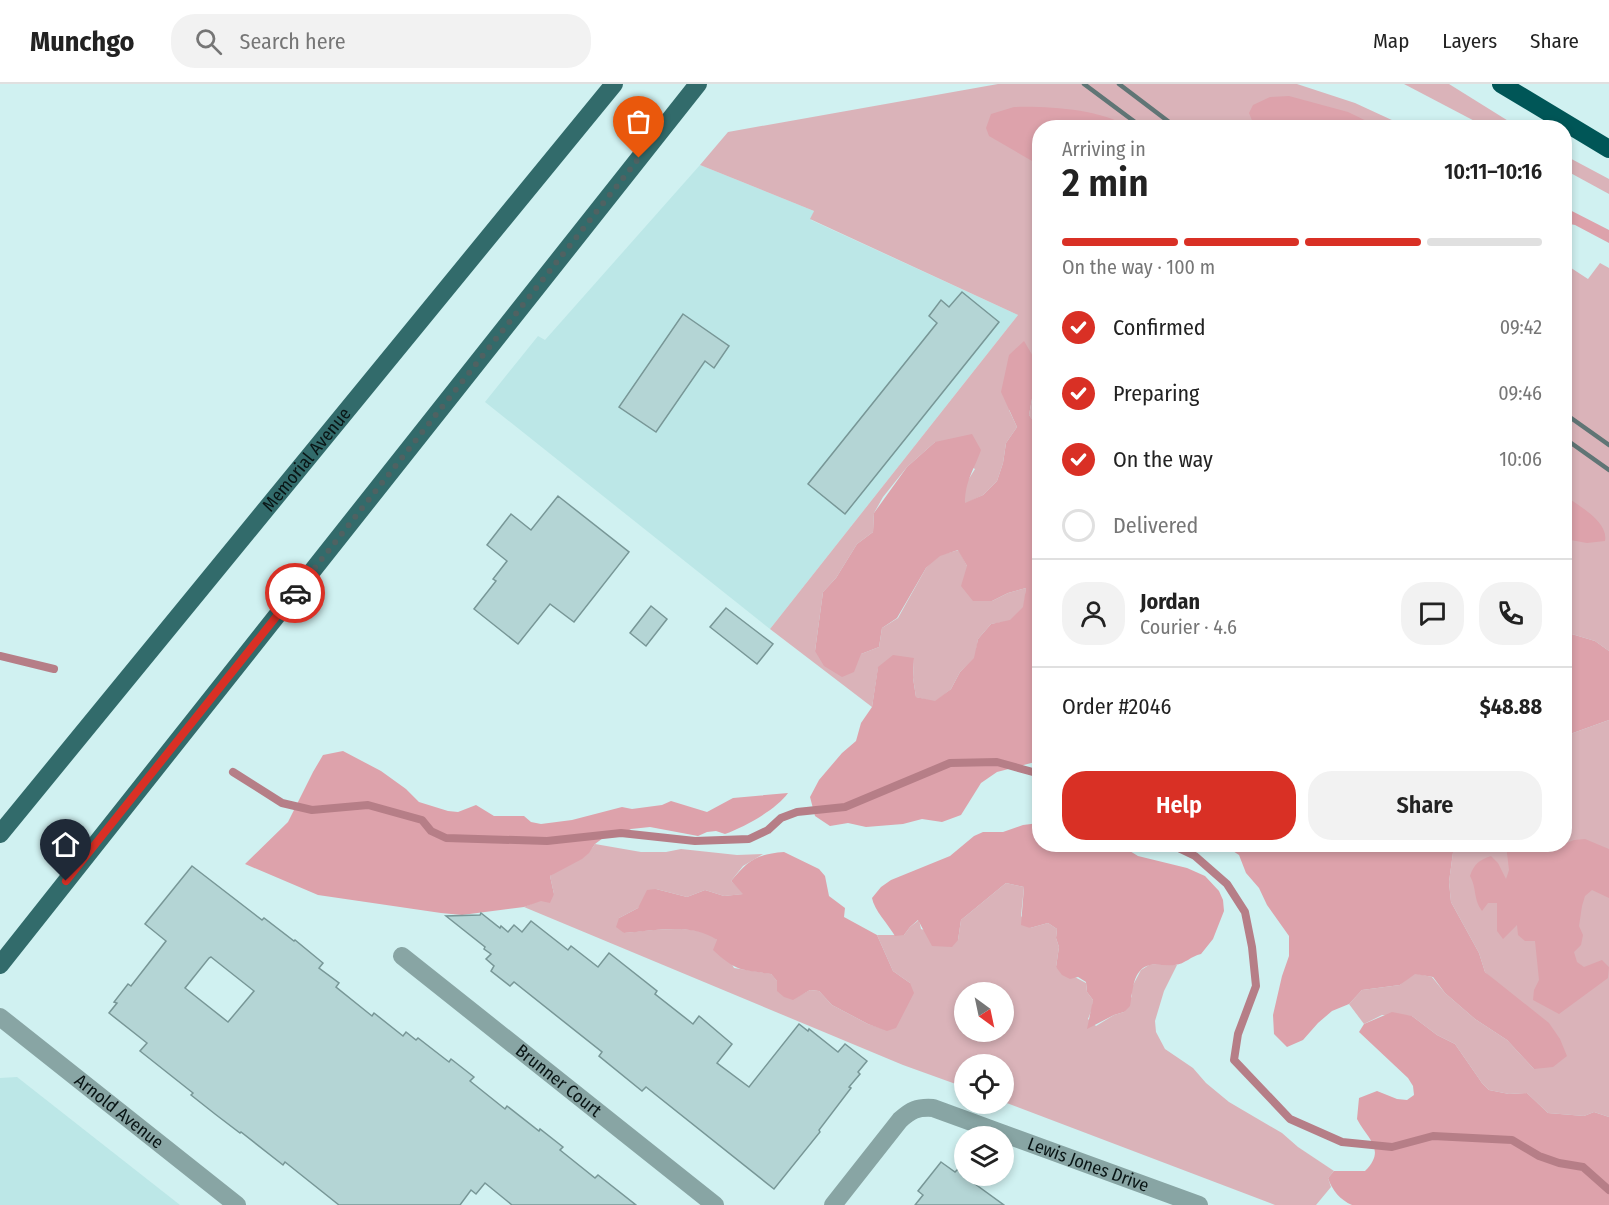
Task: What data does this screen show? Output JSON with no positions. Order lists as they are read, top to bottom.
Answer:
{
  "streets": {
    "main road": ["Memorial Avenue"],
    "street": ["Brunner Court", "Arnold Avenue", "Lewis Jones Drive"]
  },
  "north": "bottom right",
  "page": {
    "header": "Munchgo",
    "search": "Search here",
    "nav": ["Map", "Layers", "Share"],
    "heading": ["2 min", "Arriving in", "10:11–10:16"],
    "panel": [
      "Jordan",
      "Courier · 4.6",
      "Order #2046",
      "$48.88"
    ],
    "bar": "On the way · 100 m",
    "list": [
      ["Confirmed", "09:42"],
      ["Preparing", "09:46"],
      ["On the way", "10:06"],
      "Delivered"
    ],
    "buttons": ["Help", "Share"]
  }
}
